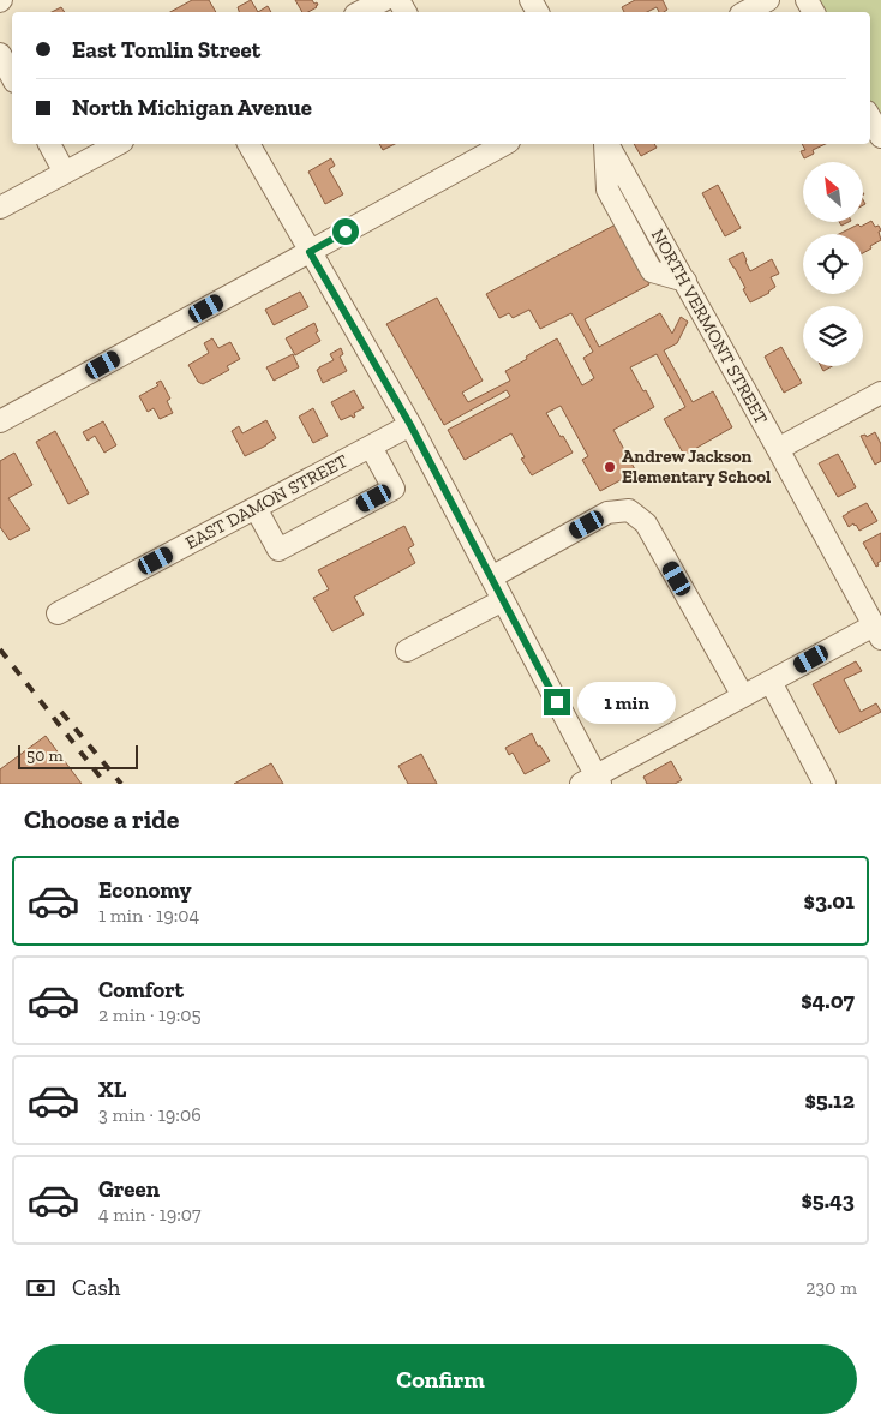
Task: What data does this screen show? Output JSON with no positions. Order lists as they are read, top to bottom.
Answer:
{
  "streets": {
    "street": ["NORTH VERMONT STREET", "EAST DAMON STREET"]
  },
  "places": ["Andrew Jackson Elementary School"],
  "scale_bar": "50 m",
  "north": "top left",
  "page": {
    "banner": ["East Tomlin Street", "North Michigan Avenue"],
    "bubble": "1 min",
    "scale": "50 m",
    "heading": "Choose a ride",
    "list": [
      {
        "name": "Economy",
        "note": "1 min · 19:04",
        "value": "$3.01"
      },
      {
        "name": "Comfort",
        "note": "2 min · 19:05",
        "value": "$4.07"
      },
      {
        "name": "XL",
        "note": "3 min · 19:06",
        "value": "$5.12"
      },
      {
        "name": "Green",
        "note": "4 min · 19:07",
        "value": "$5.43"
      }
    ],
    "pay": ["Cash", "230 m"],
    "buttons": "Confirm"
  }
}
